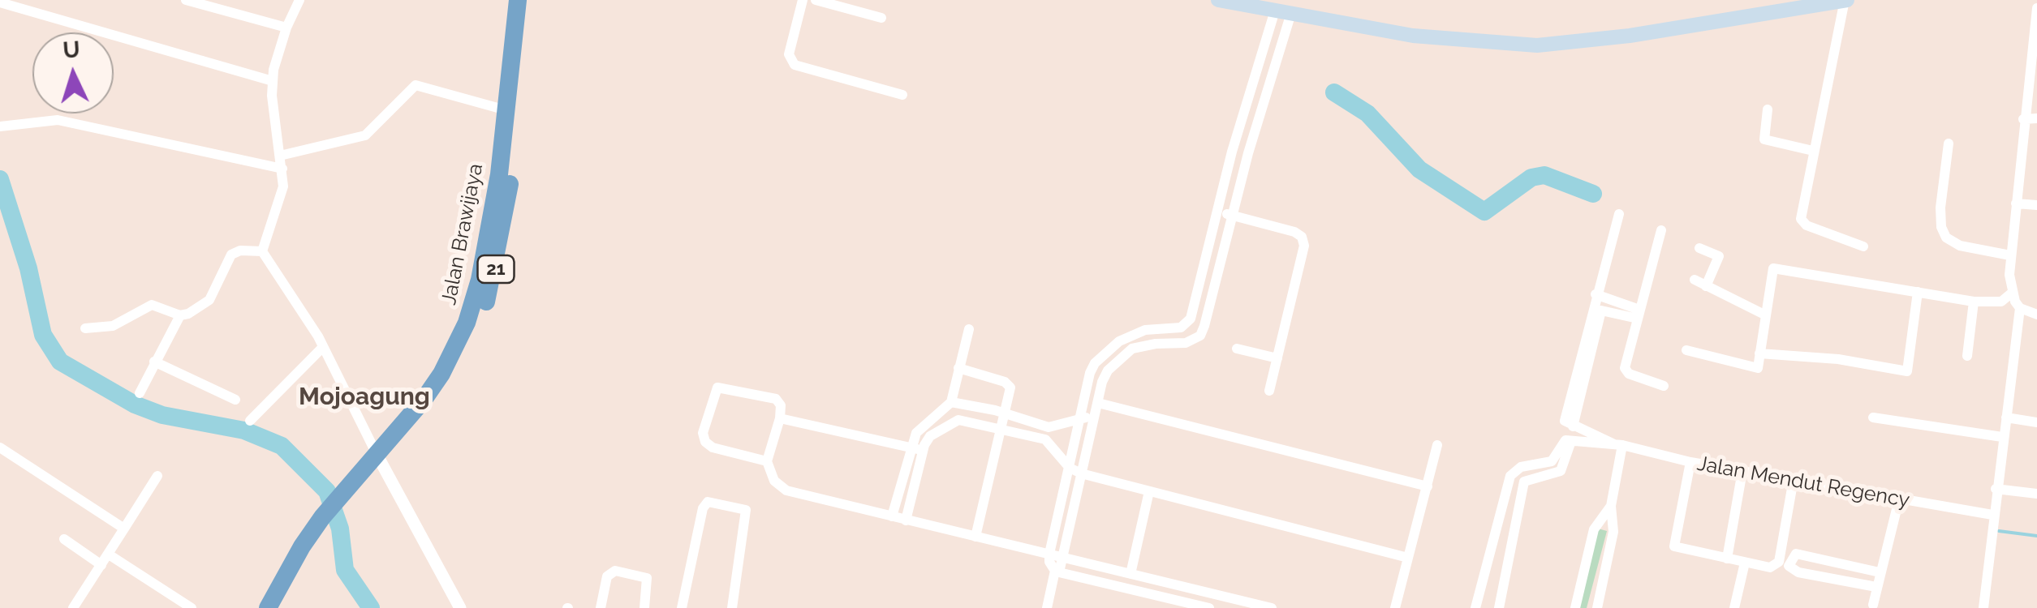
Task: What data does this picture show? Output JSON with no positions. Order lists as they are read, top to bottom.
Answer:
{
  "streets": {
    "highway": ["Jalan Brawijaya", "21"],
    "street": ["Jalan Mendut Regency"]
  },
  "districts": ["Mojoagung"],
  "north": "top"
}
